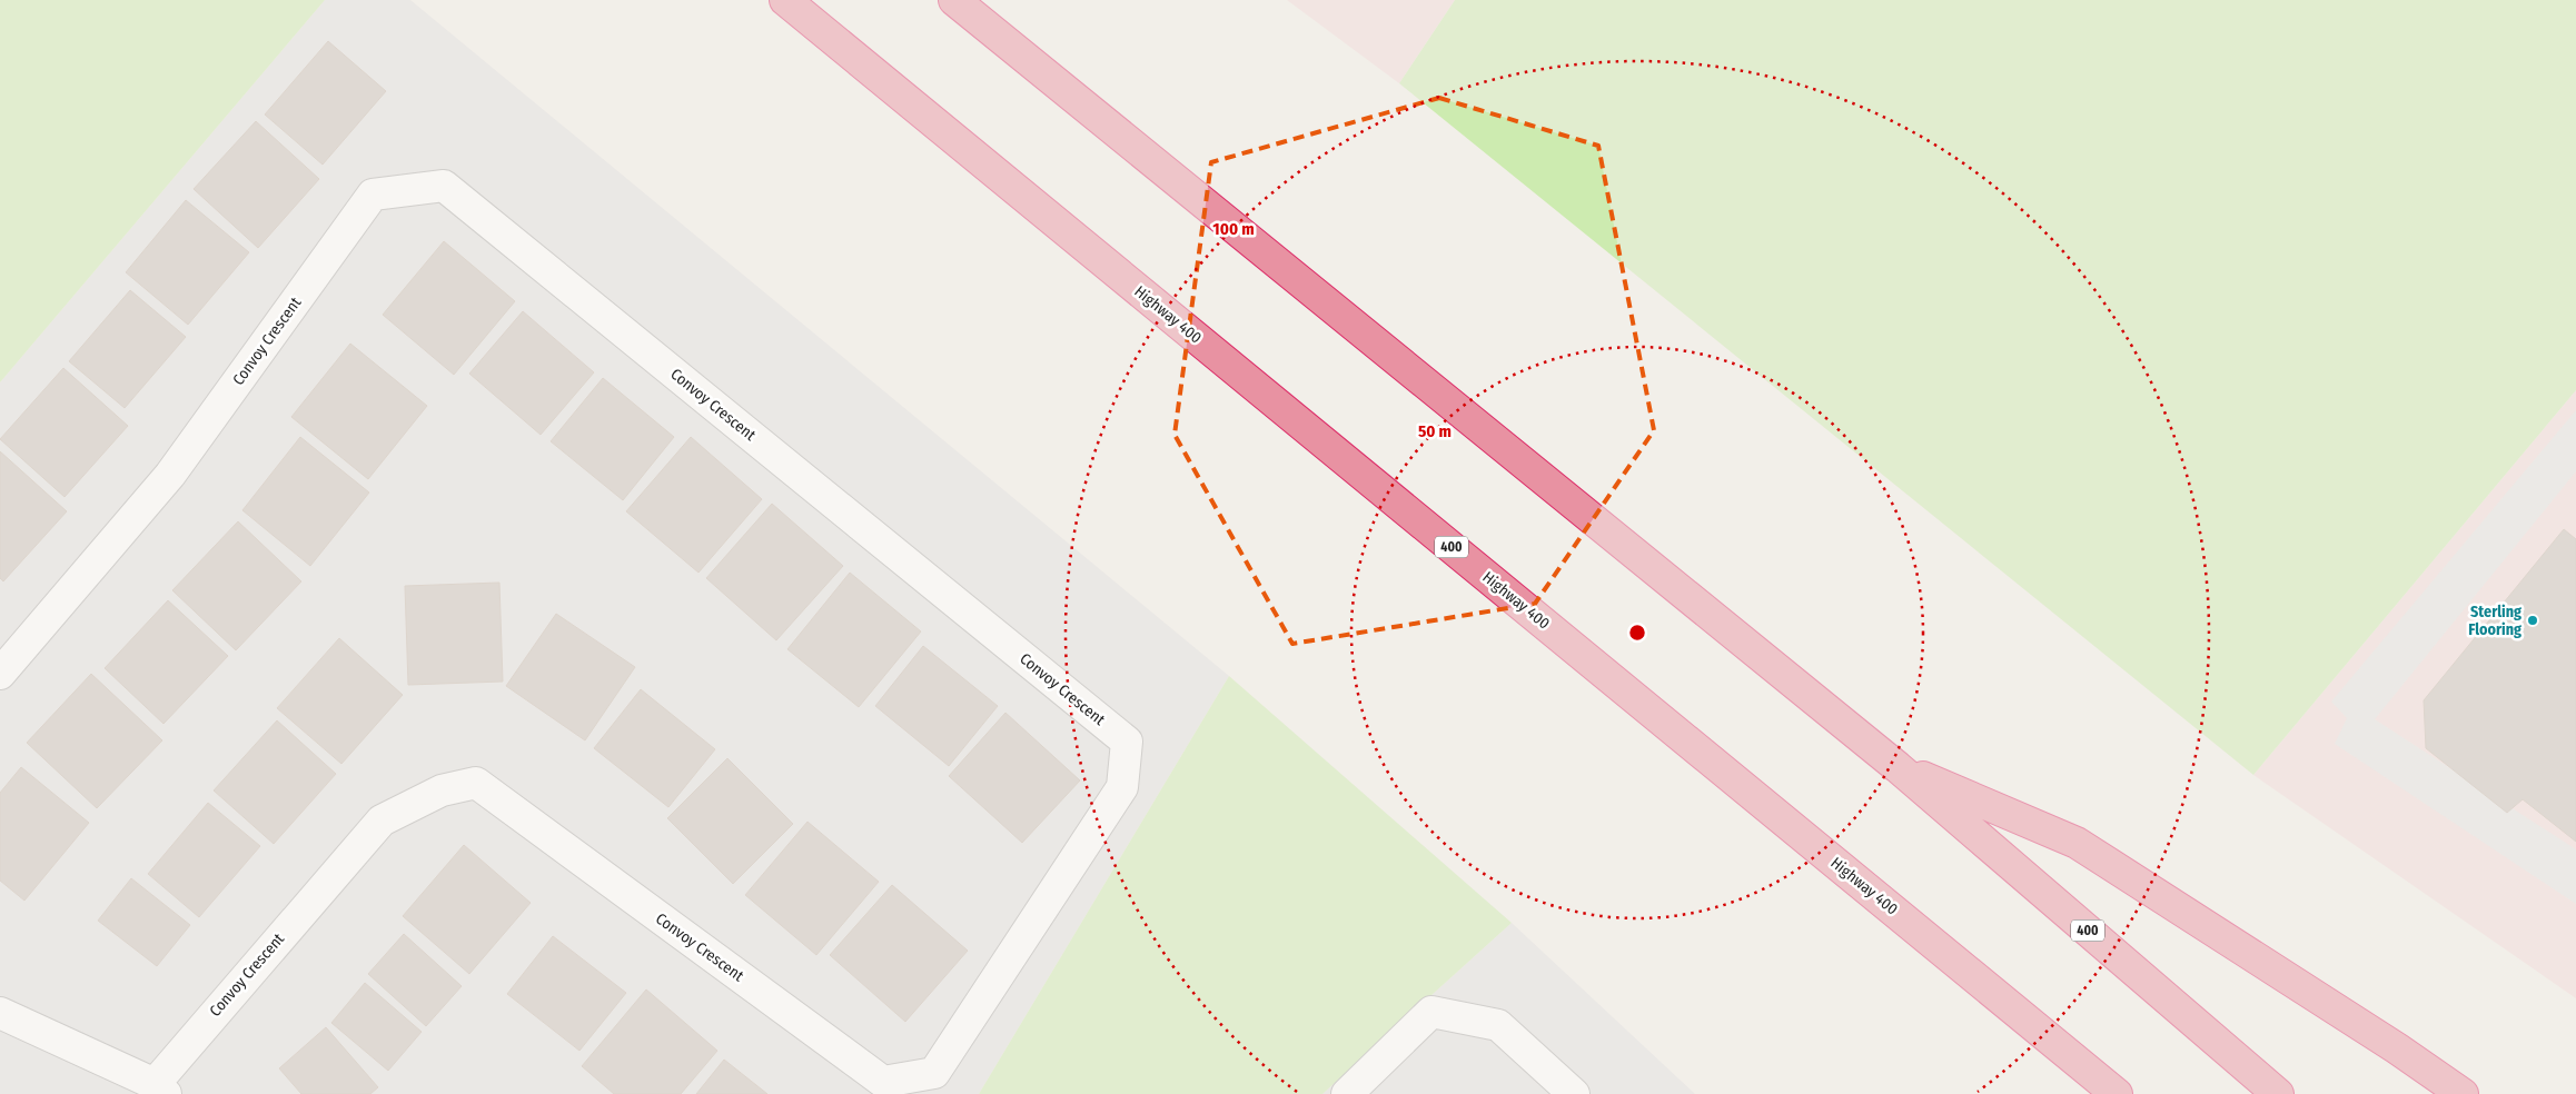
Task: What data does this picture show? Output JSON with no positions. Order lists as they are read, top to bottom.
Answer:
{
  "streets": {
    "highway": ["Highway 400", "400"],
    "street": ["Convoy Crescent"]
  },
  "places": ["Sterling Flooring"],
  "rings": ["100 m", "50 m"]
}
